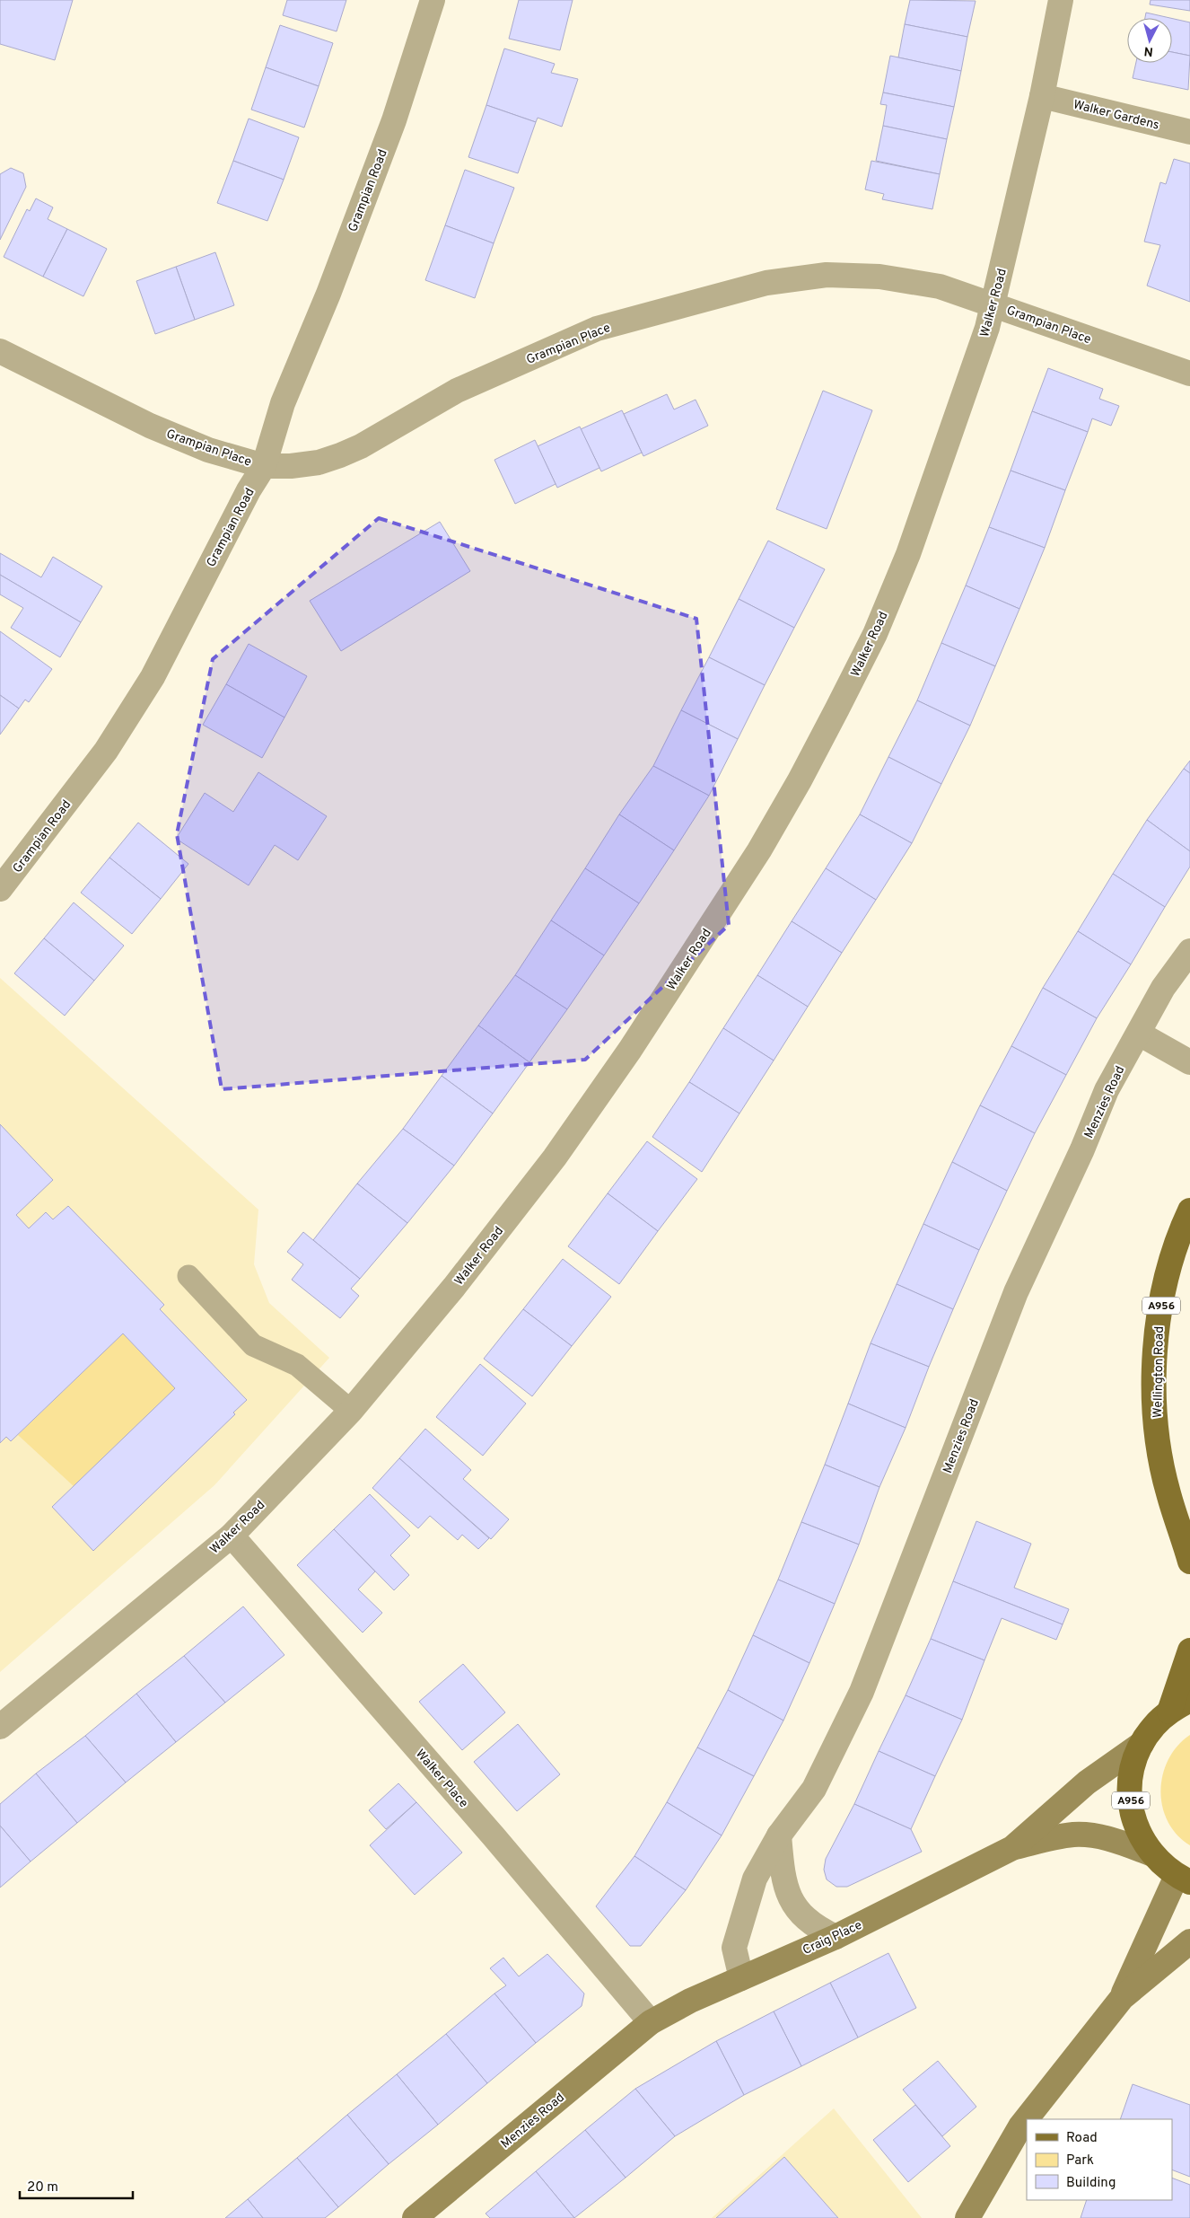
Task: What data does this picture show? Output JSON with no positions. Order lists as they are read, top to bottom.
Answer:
{
  "streets": {
    "main road": ["A956", "Wellington Road"],
    "street": [
      "Walker Gardens",
      "Grampian Road",
      "Walker Road",
      "Grampian Place",
      "Menzies Road",
      "Walker Place",
      "Craig Place"
    ]
  },
  "crossings": [
    ["Walker Gardens", "Walker Road"],
    ["Grampian Road", "Grampian Place"],
    ["Walker Road", "Grampian Place"],
    ["Walker Road", "Walker Place"],
    ["Menzies Road", "Walker Place"],
    ["Menzies Road", "Craig Place"],
    ["A956", "Craig Place"],
    ["Walker Place", "Craig Place"]
  ],
  "legend": ["Road", "Park", "Building"],
  "scale_bar": "20 m",
  "north": "bottom"
}
